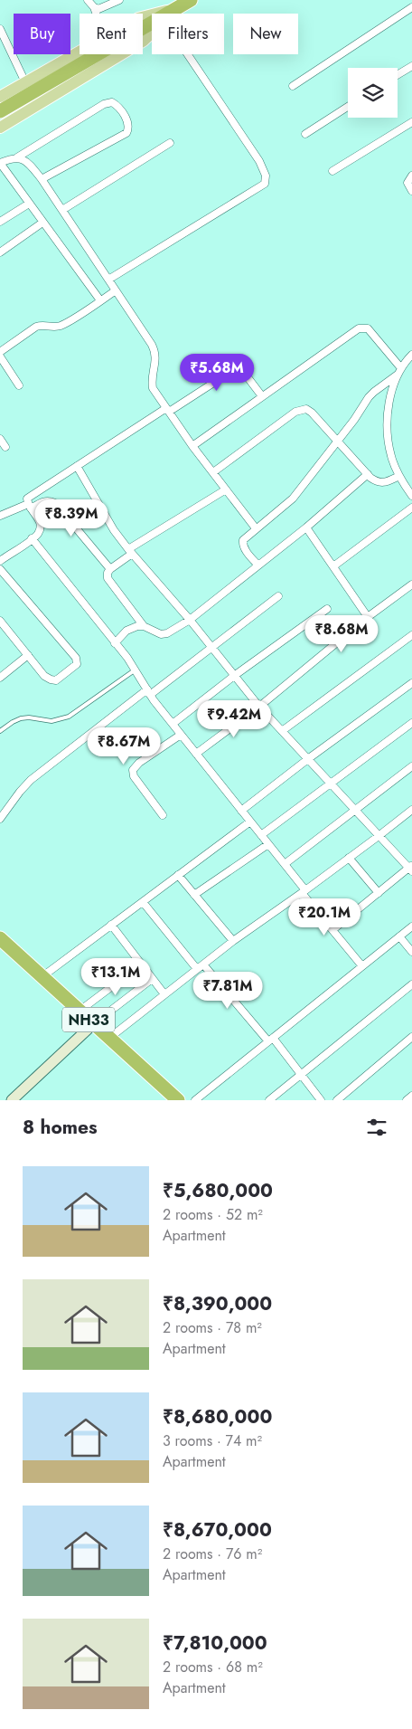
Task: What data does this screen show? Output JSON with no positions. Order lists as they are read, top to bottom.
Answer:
{
  "streets": {
    "highway": ["NH33"]
  },
  "page": {
    "chip": [
      "Buy",
      "Rent",
      "Filters",
      "New"
    ],
    "price": [
      "₹5.68M",
      "₹8.39M",
      "₹8.68M",
      "₹9.42M",
      "₹8.67M",
      "₹20.1M",
      "₹13.1M",
      "₹7.81M"
    ],
    "heading": "8 homes",
    "list": [
      {
        "name": "₹5,680,000",
        "note": "2 rooms · 52 m² · Apartment"
      },
      {
        "name": "₹8,390,000",
        "note": "2 rooms · 78 m² · Apartment"
      },
      {
        "name": "₹8,680,000",
        "note": "3 rooms · 74 m² · Apartment"
      },
      {
        "name": "₹8,670,000",
        "note": "2 rooms · 76 m² · Apartment"
      },
      {
        "name": "₹7,810,000",
        "note": "2 rooms · 68 m² · Apartment"
      }
    ]
  }
}
